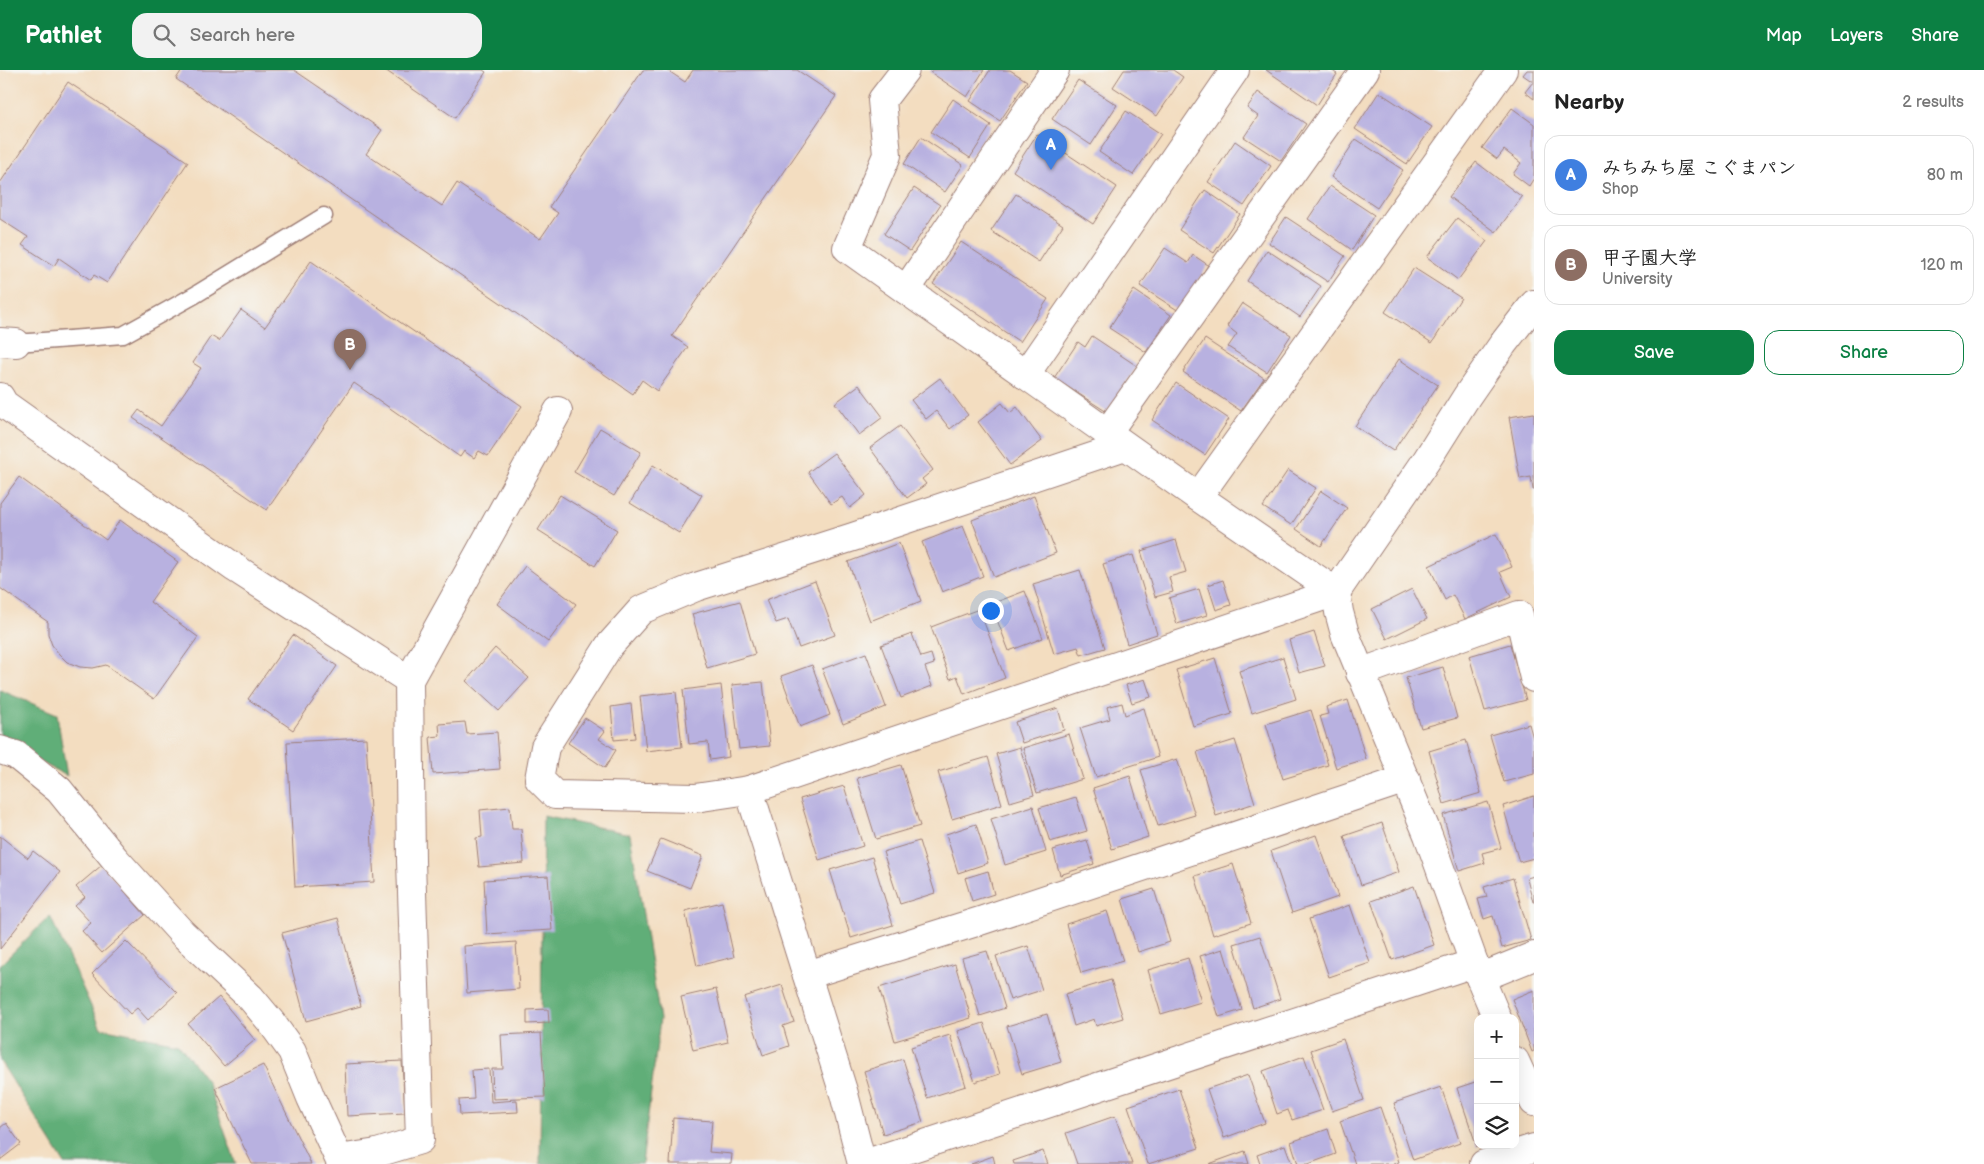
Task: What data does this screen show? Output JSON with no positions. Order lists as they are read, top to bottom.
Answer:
{
  "page": {
    "header": "Pathlet",
    "search": "Search here",
    "nav": ["Map", "Layers", "Share"],
    "heading": ["Nearby", "2 results"],
    "pins": ["A", "B"],
    "list": [
      {
        "mark": "A",
        "name": "みちみち屋 こぐまパン",
        "note": "Shop",
        "value": "80 m"
      },
      {
        "mark": "B",
        "name": "甲子園大学",
        "note": "University",
        "value": "120 m"
      }
    ],
    "buttons": ["Save", "Share"],
    "map_buttons": ["+", "−"]
  }
}
